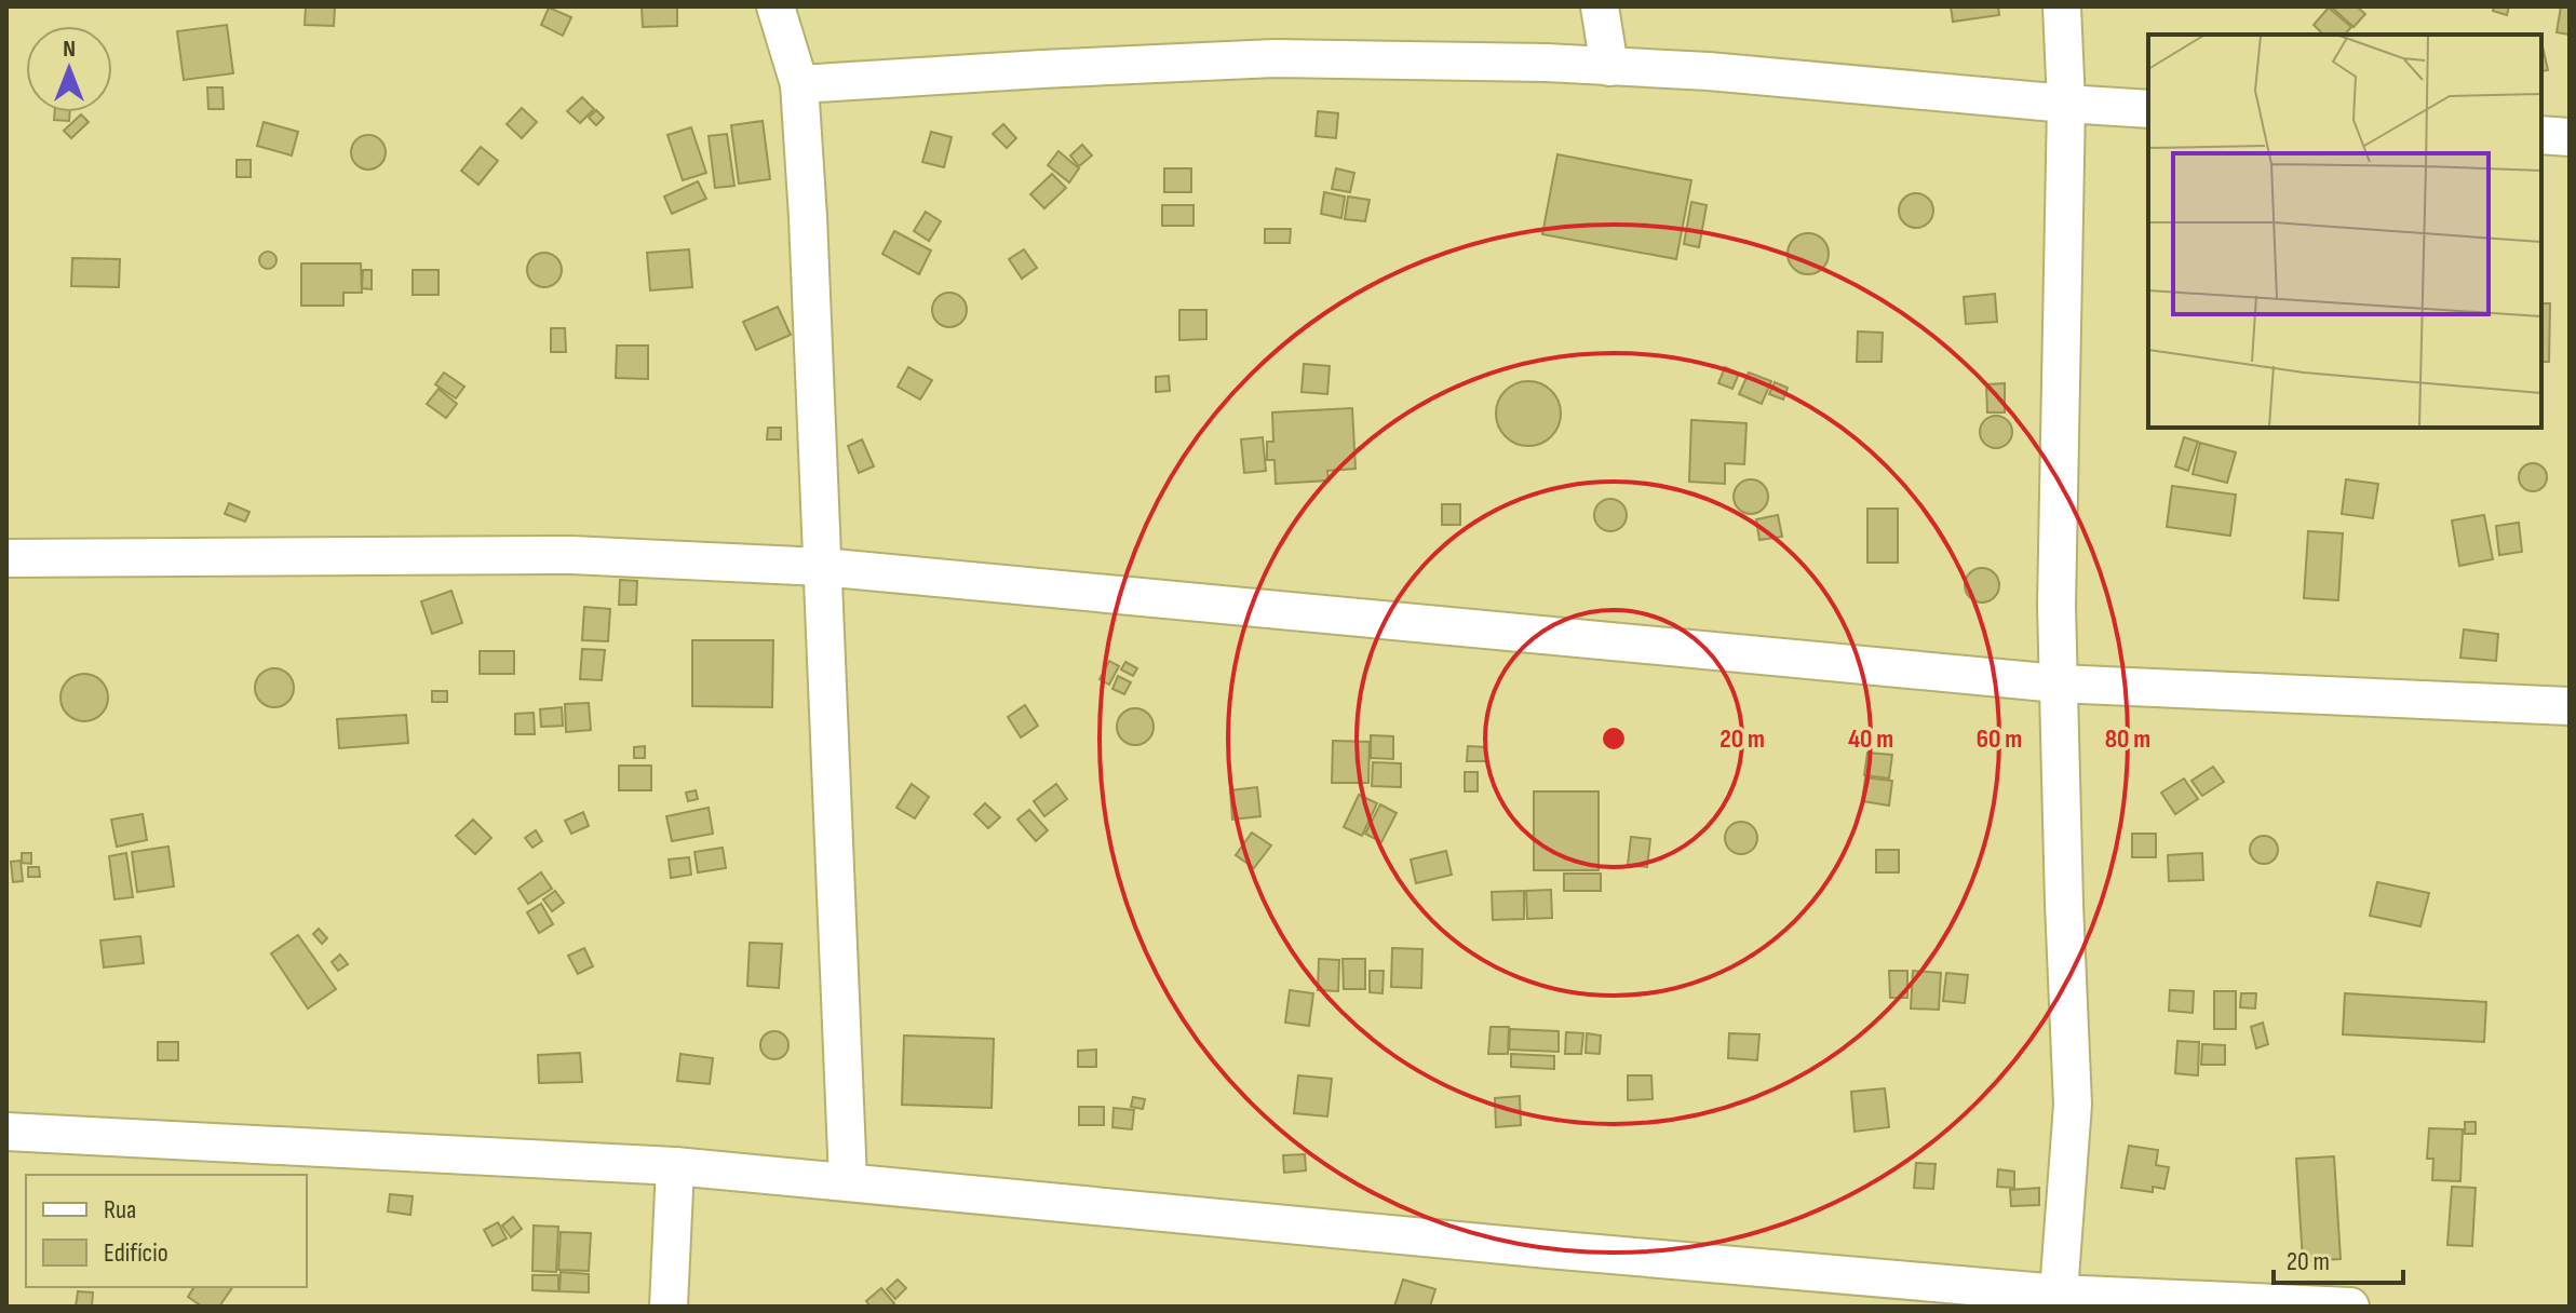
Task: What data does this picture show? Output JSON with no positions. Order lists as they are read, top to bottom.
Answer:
{
  "legend": ["Rua", "Edifício"],
  "scale_bar": "20 m",
  "north": "top",
  "rings": [
    "20 m",
    "40 m",
    "60 m",
    "80 m"
  ]
}
